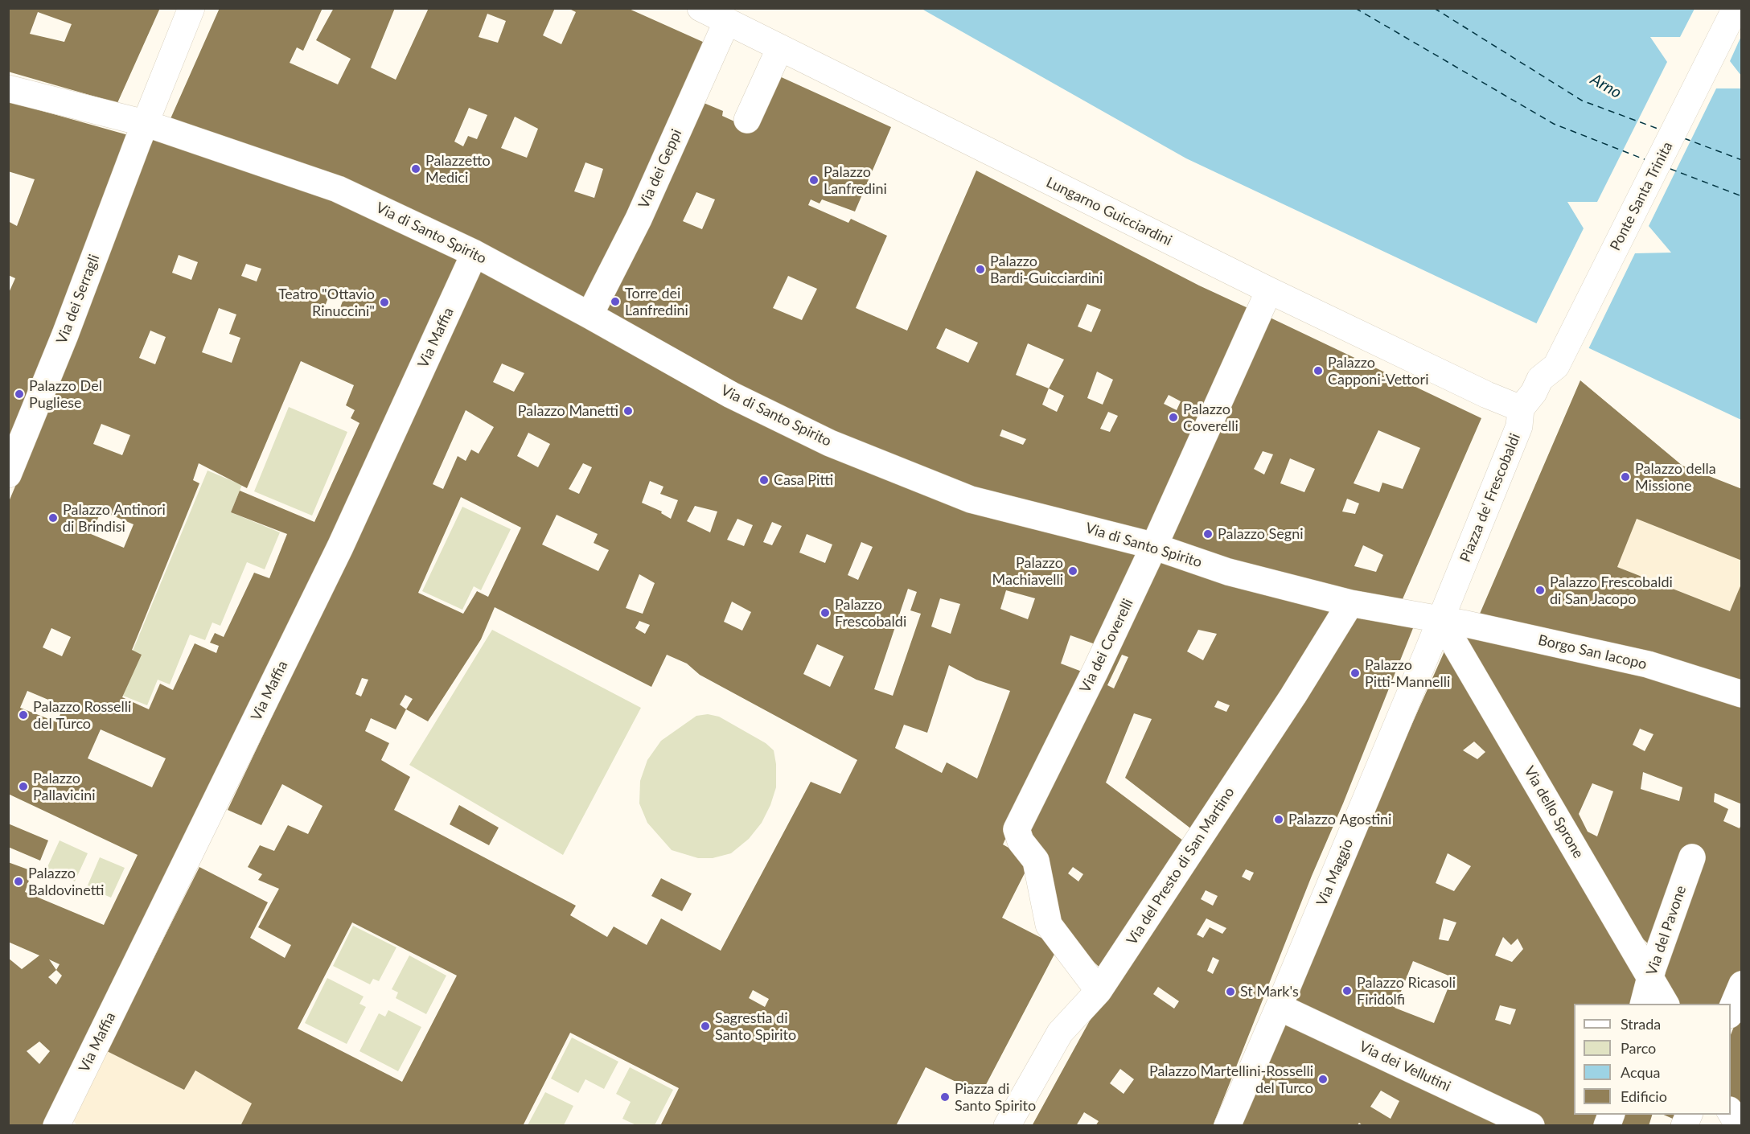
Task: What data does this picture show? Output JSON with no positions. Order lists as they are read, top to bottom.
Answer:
{
  "streets": {
    "street": [
      "Via dei Geppi",
      "Ponte Santa Trinita",
      "Lungarno Guicciardini",
      "Via di Santo Spirito",
      "Via dei Serragli",
      "Via Maffia",
      "Piazza de' Frescobaldi",
      "Via dei Coverelli",
      "Borgo San Iacopo",
      "Via dello Sprone",
      "Via del Presto di San Martino",
      "Via Maggio",
      "Via del Pavone",
      "Via dei Vellutini"
    ]
  },
  "crossings": [
    ["Via dei Geppi", "Lungarno Guicciardini"],
    ["Via dei Geppi", "Via di Santo Spirito"],
    ["Ponte Santa Trinita", "Piazza de' Frescobaldi"],
    ["Lungarno Guicciardini", "Piazza de' Frescobaldi"],
    ["Lungarno Guicciardini", "Via dei Coverelli"],
    ["Via di Santo Spirito", "Via dei Serragli"],
    ["Via di Santo Spirito", "Via Maffia"],
    ["Via di Santo Spirito", "Piazza de' Frescobaldi"],
    ["Via di Santo Spirito", "Via dei Coverelli"],
    ["Via di Santo Spirito", "Borgo San Iacopo"],
    ["Via di Santo Spirito", "Via dello Sprone"],
    ["Via di Santo Spirito", "Via del Presto di San Martino"],
    ["Via di Santo Spirito", "Via Maggio"],
    ["Piazza de' Frescobaldi", "Borgo San Iacopo"],
    ["Piazza de' Frescobaldi", "Via dello Sprone"],
    ["Piazza de' Frescobaldi", "Via Maggio"],
    ["Via dei Coverelli", "Via del Presto di San Martino"],
    ["Borgo San Iacopo", "Via dello Sprone"],
    ["Borgo San Iacopo", "Via Maggio"],
    ["Via dello Sprone", "Via Maggio"],
    ["Via dello Sprone", "Via del Pavone"],
    ["Via Maggio", "Via dei Vellutini"]
  ],
  "water": ["Arno"],
  "places": [
    "Palazzetto Medici",
    "Palazzo Lanfredini",
    "Palazzo Bardi-Guicciardini",
    "Torre dei Lanfredini",
    "Teatro \"Ottavio Rinuccini\"",
    "Palazzo Capponi-Vettori",
    "Palazzo Del Pugliese",
    "Palazzo Manetti",
    "Palazzo Coverelli",
    "Palazzo della Missione",
    "Casa Pitti",
    "Palazzo Antinori di Brindisi",
    "Palazzo Segni",
    "Palazzo Machiavelli",
    "Palazzo Frescobaldi di San Jacopo",
    "Palazzo Frescobaldi",
    "Palazzo Pitti-Mannelli",
    "Palazzo Rosselli del Turco",
    "Palazzo Pallavicini",
    "Palazzo Agostini",
    "Palazzo Baldovinetti",
    "Palazzo Ricasoli Firidolfi",
    "St Mark's",
    "Sagrestia di Santo Spirito",
    "Palazzo Martellini-Rosselli del Turco",
    "Piazza di Santo Spirito"
  ],
  "legend": [
    "Strada",
    "Parco",
    "Acqua",
    "Edificio"
  ]
}
